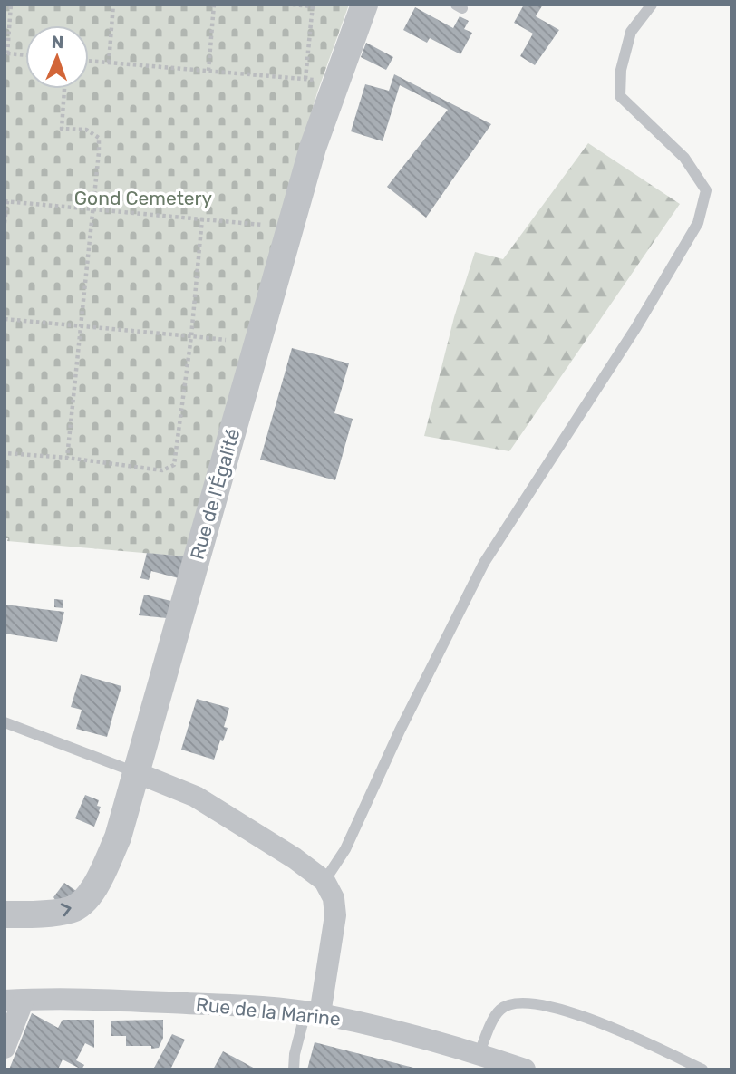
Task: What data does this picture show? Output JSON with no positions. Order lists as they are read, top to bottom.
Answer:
{
  "streets": {
    "street": ["Rue de l'Égalité", "Rue de la Marine"]
  },
  "parks": ["Gond Cemetery"],
  "north": "top"
}
